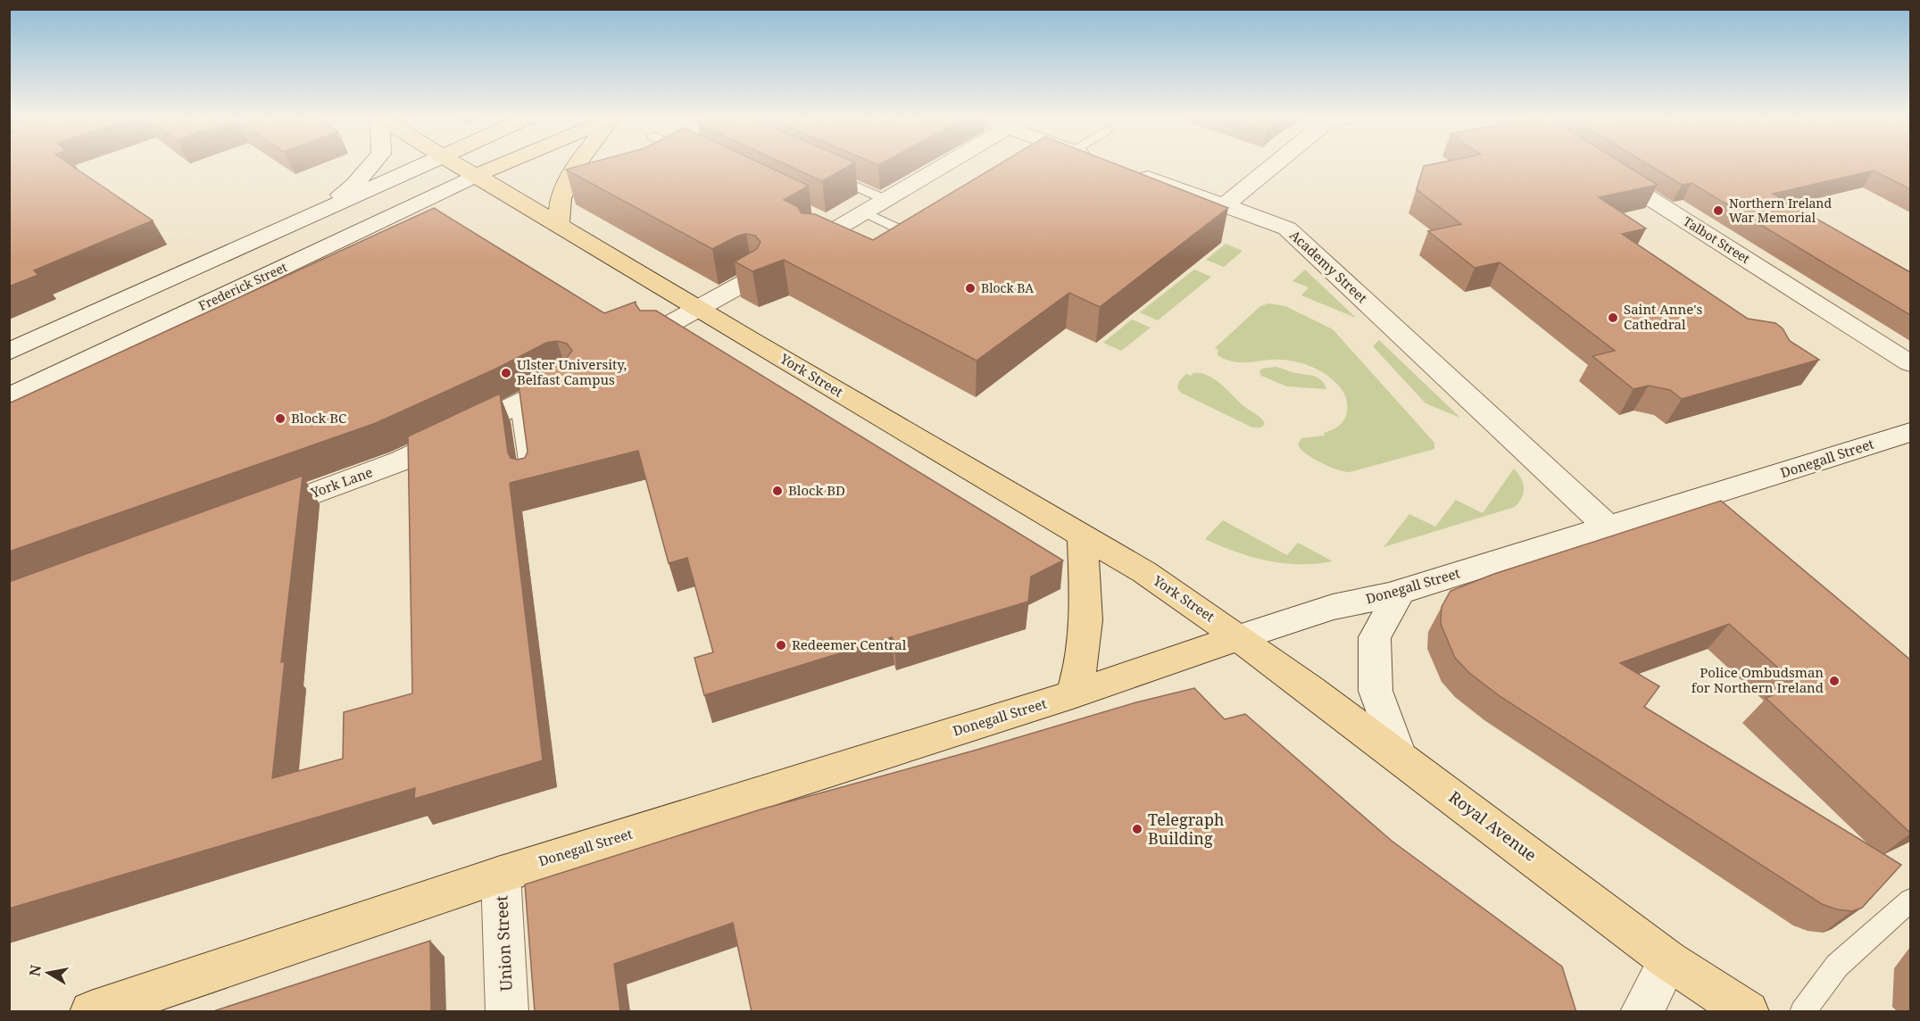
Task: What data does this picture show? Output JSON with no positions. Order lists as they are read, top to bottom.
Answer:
{
  "streets": {
    "main road": ["York Street", "Donegall Street", "Royal Avenue"],
    "street": [
      "Talbot Street",
      "Academy Street",
      "Frederick Street",
      "York Lane",
      "Union Street"
    ]
  },
  "crossings": [
    ["Academy Street", "Donegall Street"],
    ["Frederick Street", "York Street"],
    ["York Street", "Donegall Street"],
    ["York Street", "Royal Avenue"],
    ["Donegall Street", "Royal Avenue"],
    ["Donegall Street", "Union Street"]
  ],
  "places": [
    "Northern Ireland War Memorial",
    "Block BA",
    "Saint Anne's Cathedral",
    "Ulster University, Belfast Campus",
    "Block BC",
    "Block BD",
    "Redeemer Central",
    "Police Ombudsman for Northern Ireland",
    "Telegraph Building"
  ],
  "north": "left"
}
